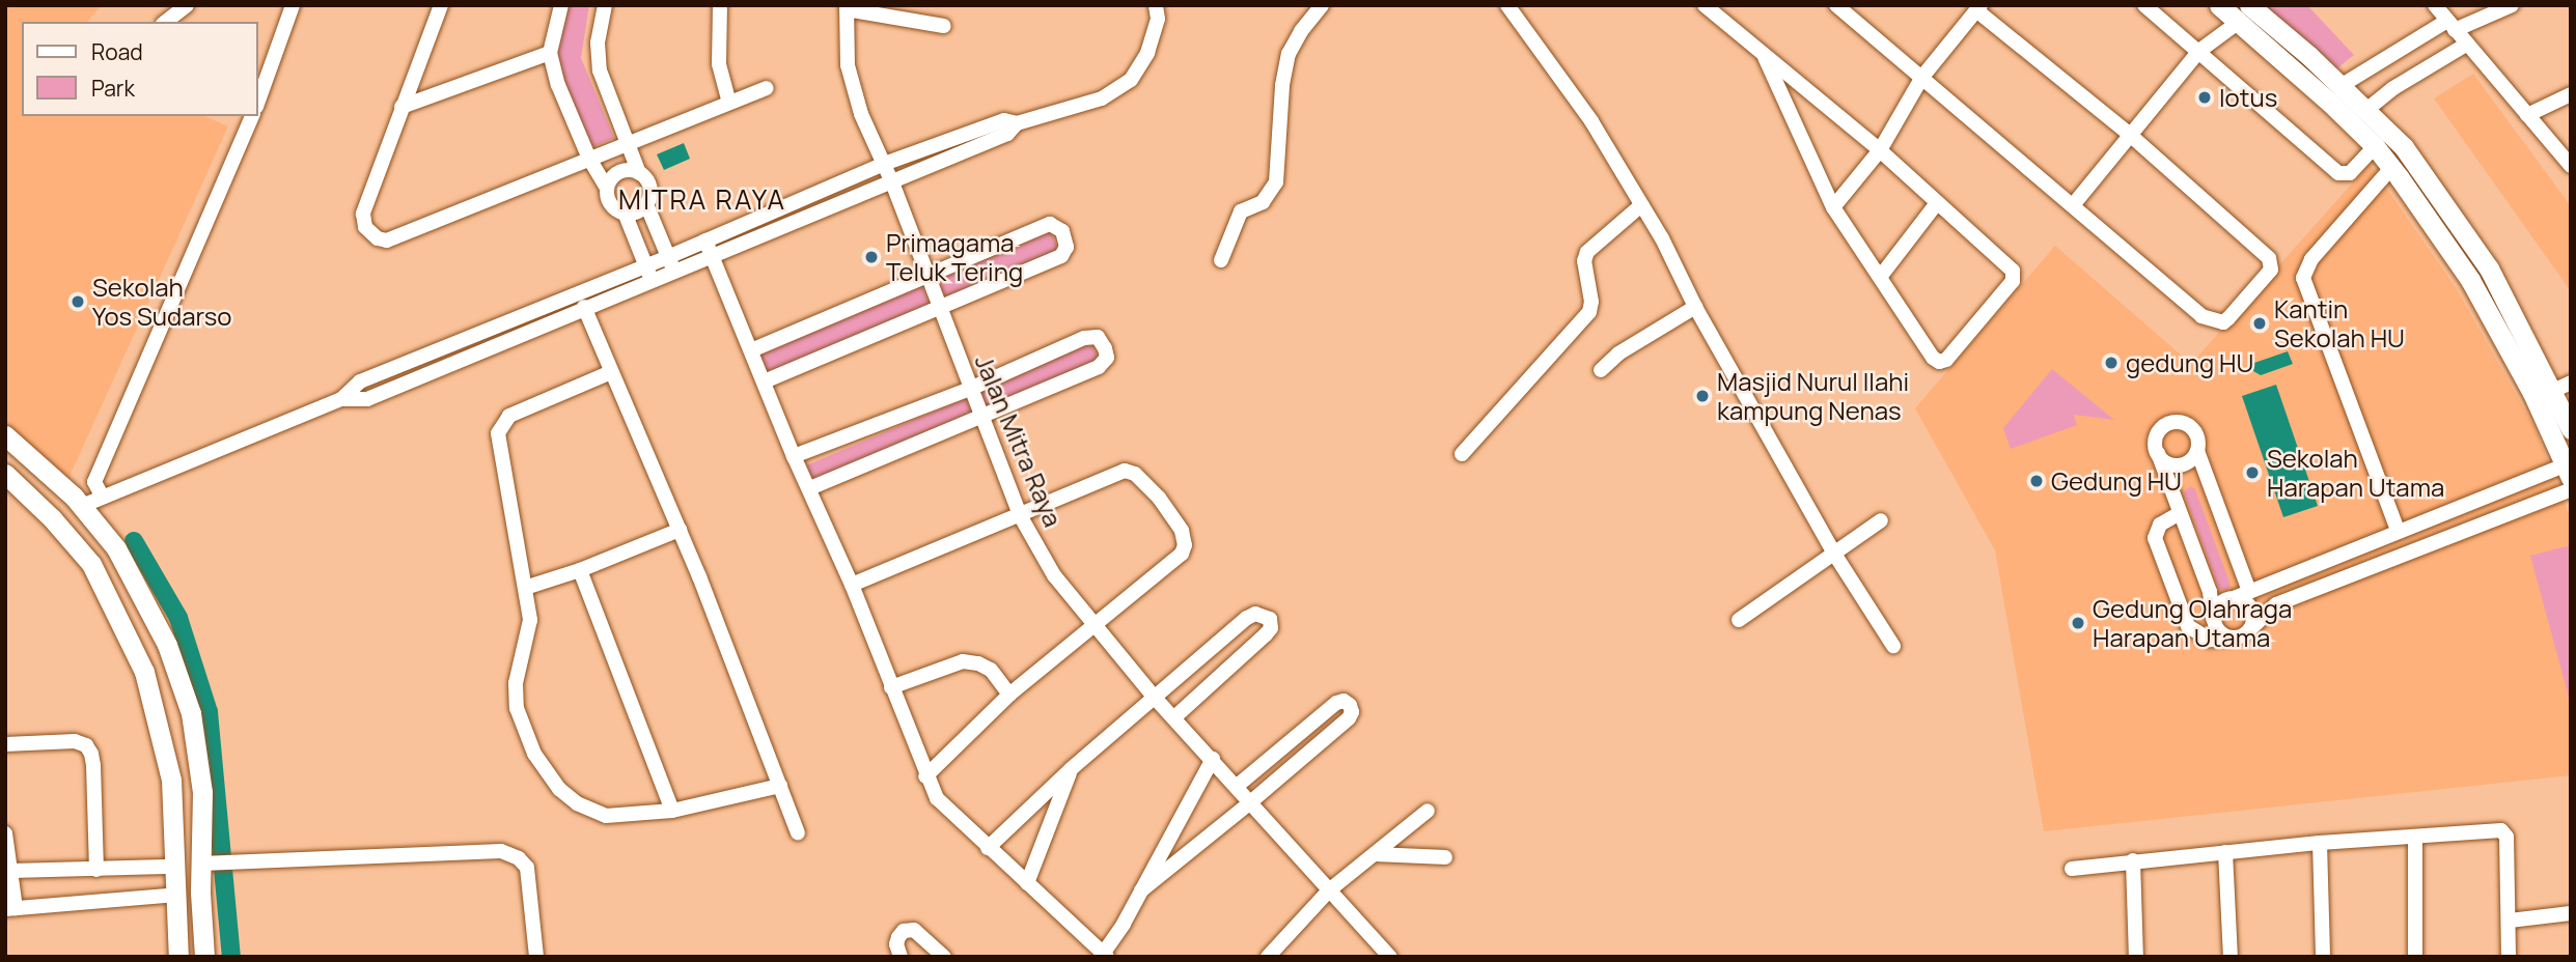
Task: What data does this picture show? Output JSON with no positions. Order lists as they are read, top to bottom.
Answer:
{
  "streets": {
    "street": ["Jalan Mitra Raya"]
  },
  "districts": ["MITRA RAYA"],
  "places": [
    "lotus",
    "Primagama Teluk Tering",
    "Sekolah Yos Sudarso",
    "Kantin Sekolah HU",
    "gedung HU",
    "Masjid Nurul Ilahi kampung Nenas",
    "Sekolah Harapan Utama",
    "Gedung HU",
    "Gedung Olahraga Harapan Utama"
  ],
  "legend": ["Road", "Park"]
}
